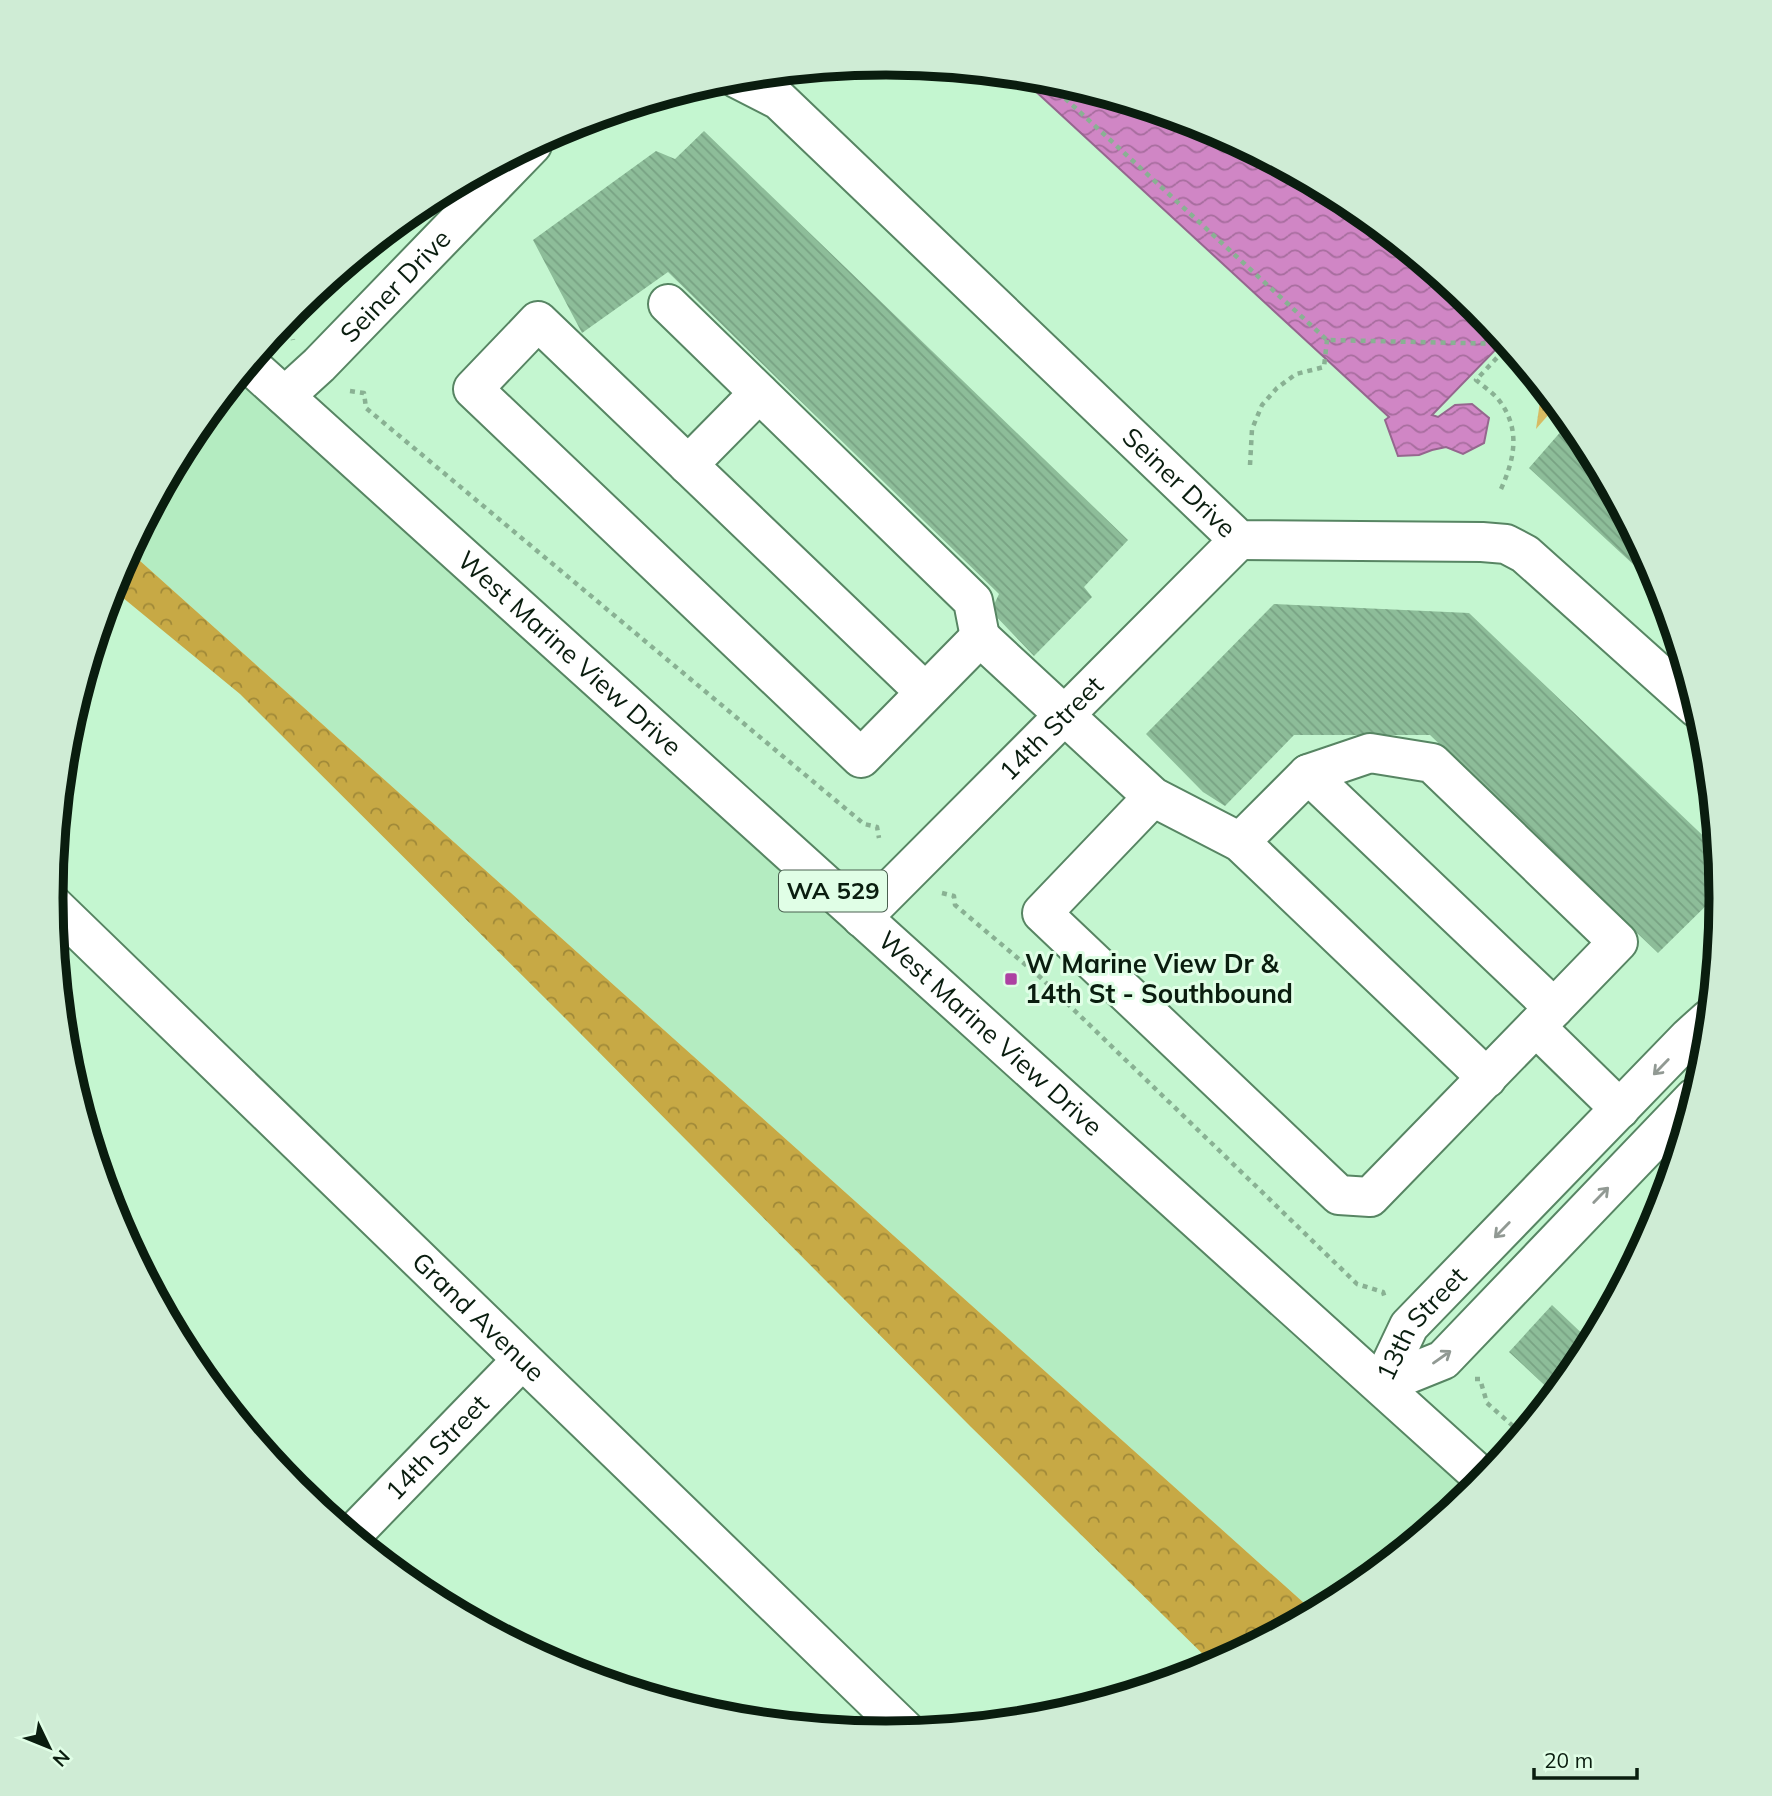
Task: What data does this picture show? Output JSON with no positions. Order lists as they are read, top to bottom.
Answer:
{
  "streets": {
    "street": [
      "Seiner Drive",
      "West Marine View Drive",
      "14th Street",
      "WA 529",
      "Grand Avenue",
      "13th Street"
    ]
  },
  "crossings": [
    ["Seiner Drive", "West Marine View Drive"],
    ["Seiner Drive", "14th Street"],
    ["West Marine View Drive", "14th Street"],
    ["West Marine View Drive", "13th Street"],
    ["14th Street", "Grand Avenue"]
  ],
  "places": {
    "transit": ["W Marine View Dr & 14th St - Southbound"]
  },
  "scale_bar": "20 m",
  "north": "bottom right"
}
